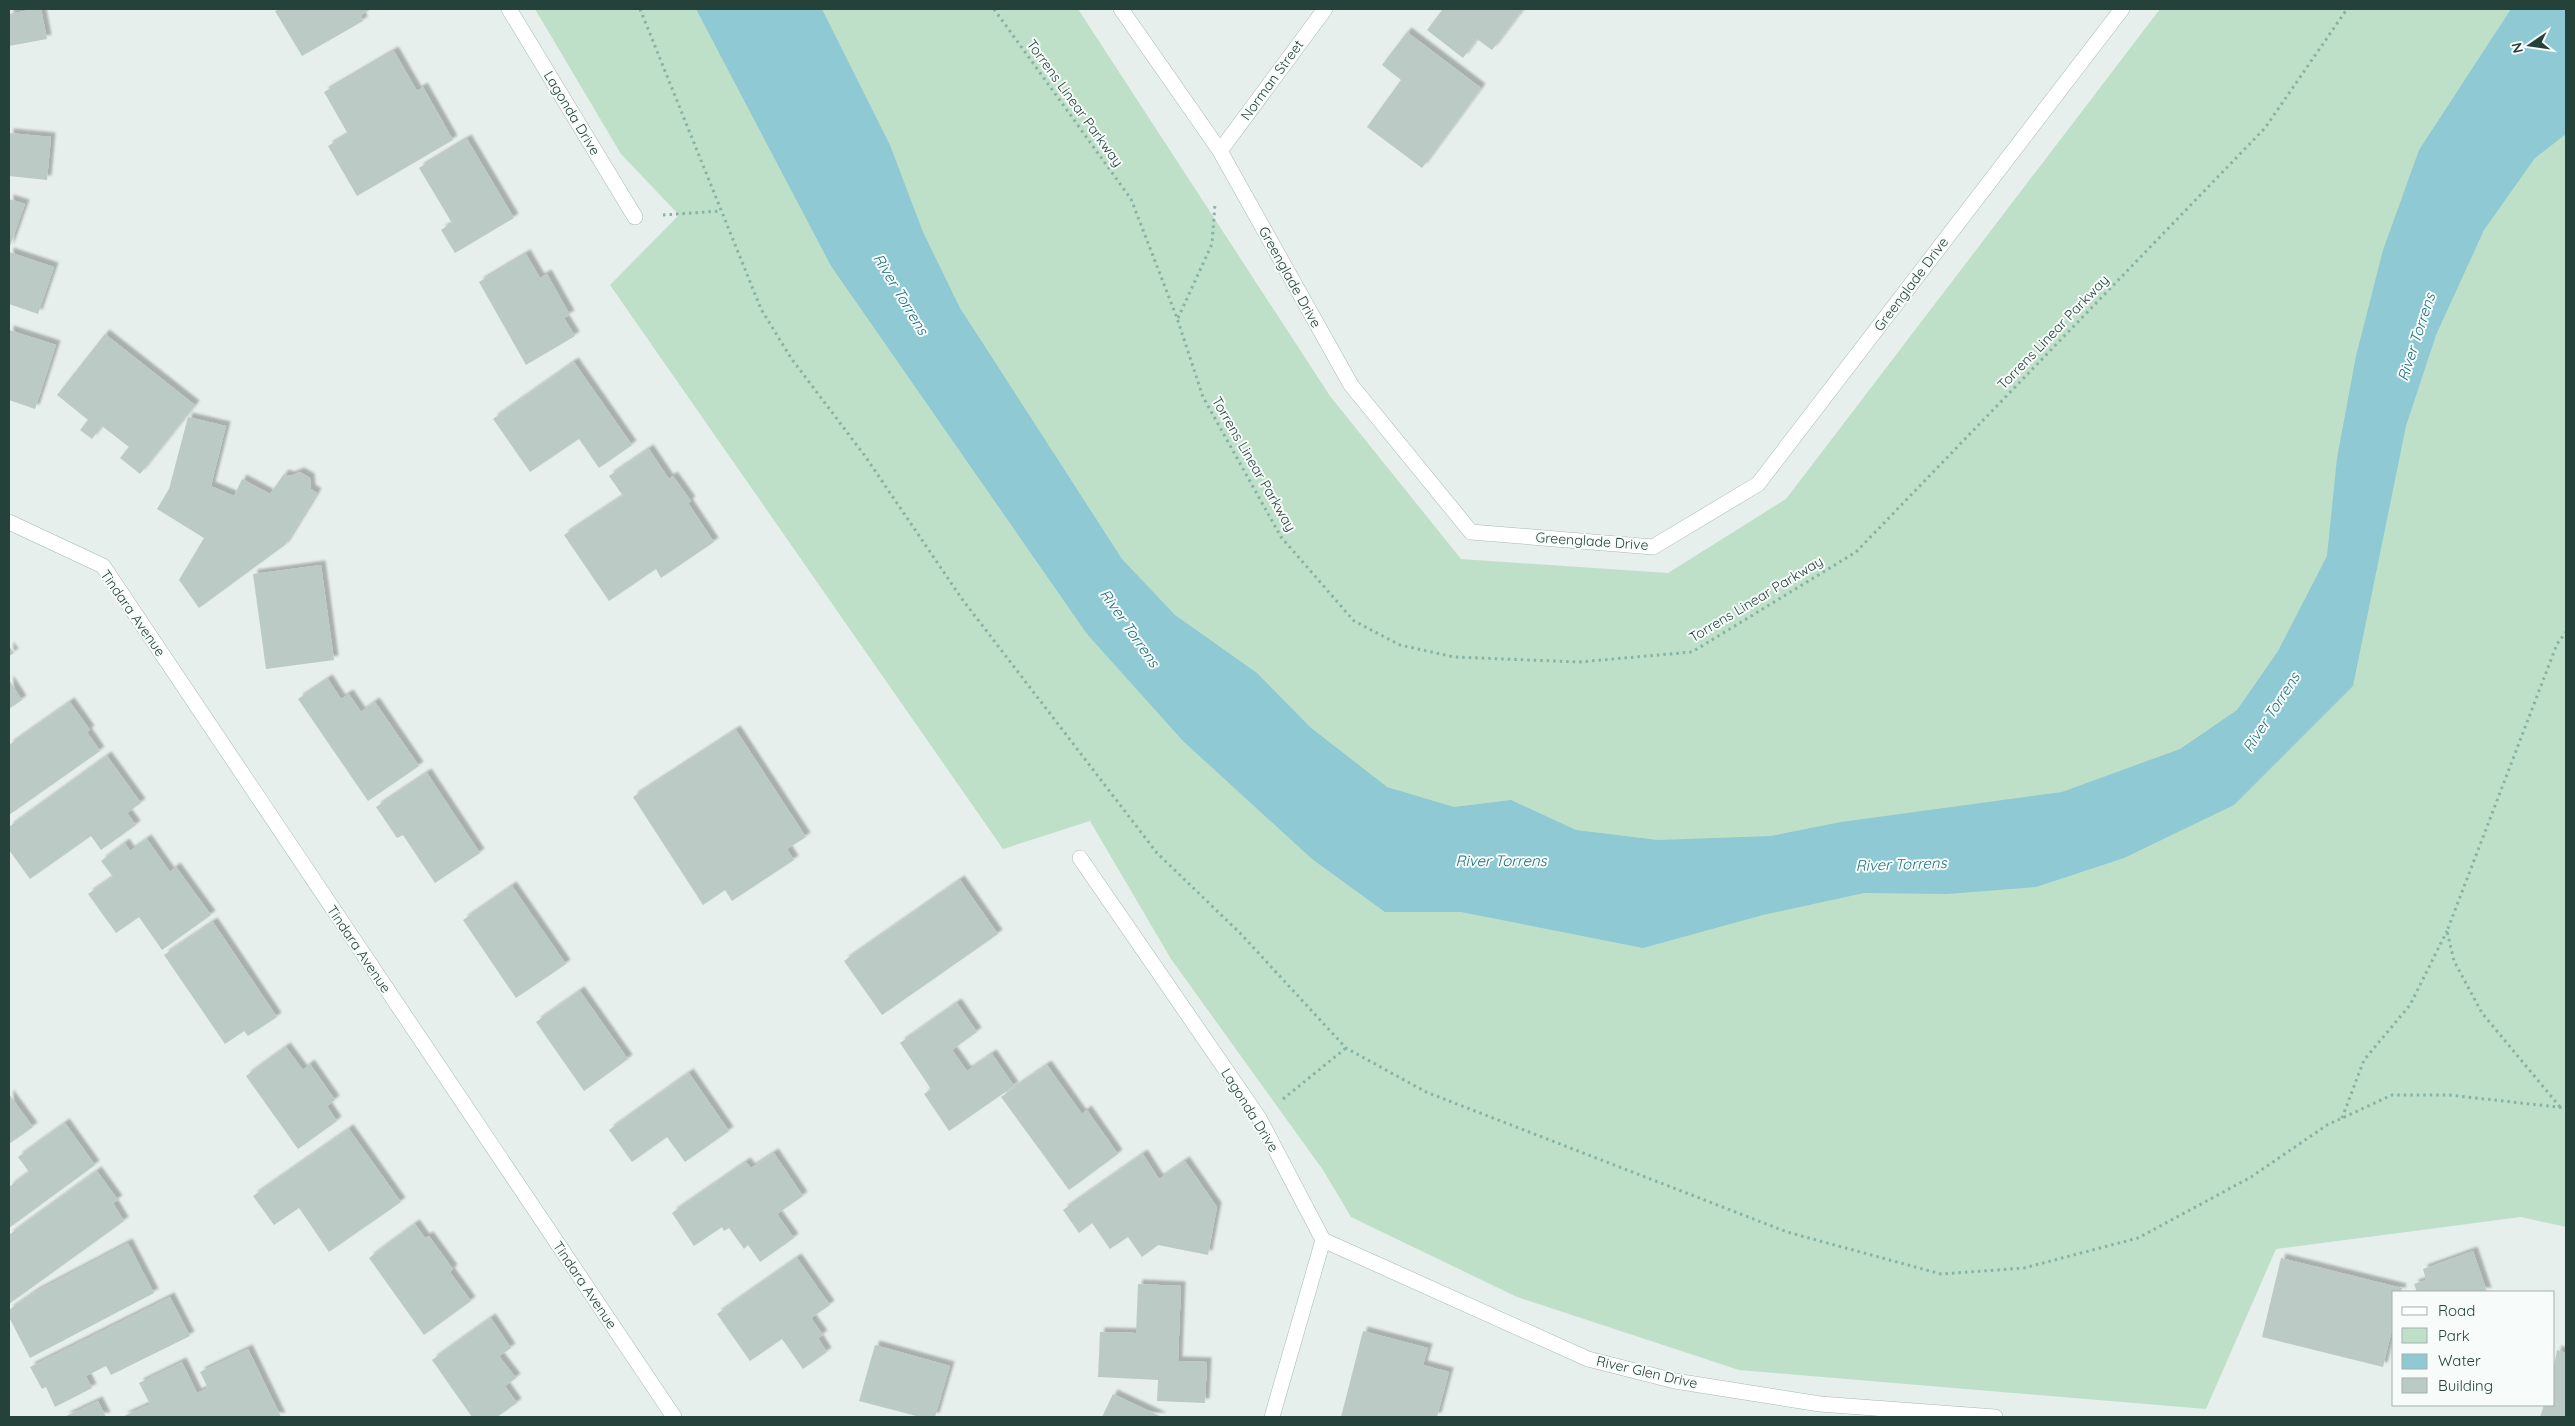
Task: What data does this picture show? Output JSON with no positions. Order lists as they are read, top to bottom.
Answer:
{
  "streets": {
    "street": [
      "Norman Street",
      "Lagonda Drive",
      "Greenglade Drive",
      "Tindara Avenue",
      "River Glen Drive"
    ],
    "path": ["Torrens Linear Parkway"]
  },
  "crossings": [
    ["Norman Street", "Greenglade Drive"],
    ["Lagonda Drive", "River Glen Drive"]
  ],
  "water": ["River Torrens"],
  "legend": [
    "Road",
    "Park",
    "Water",
    "Building"
  ],
  "north": "left"
}
